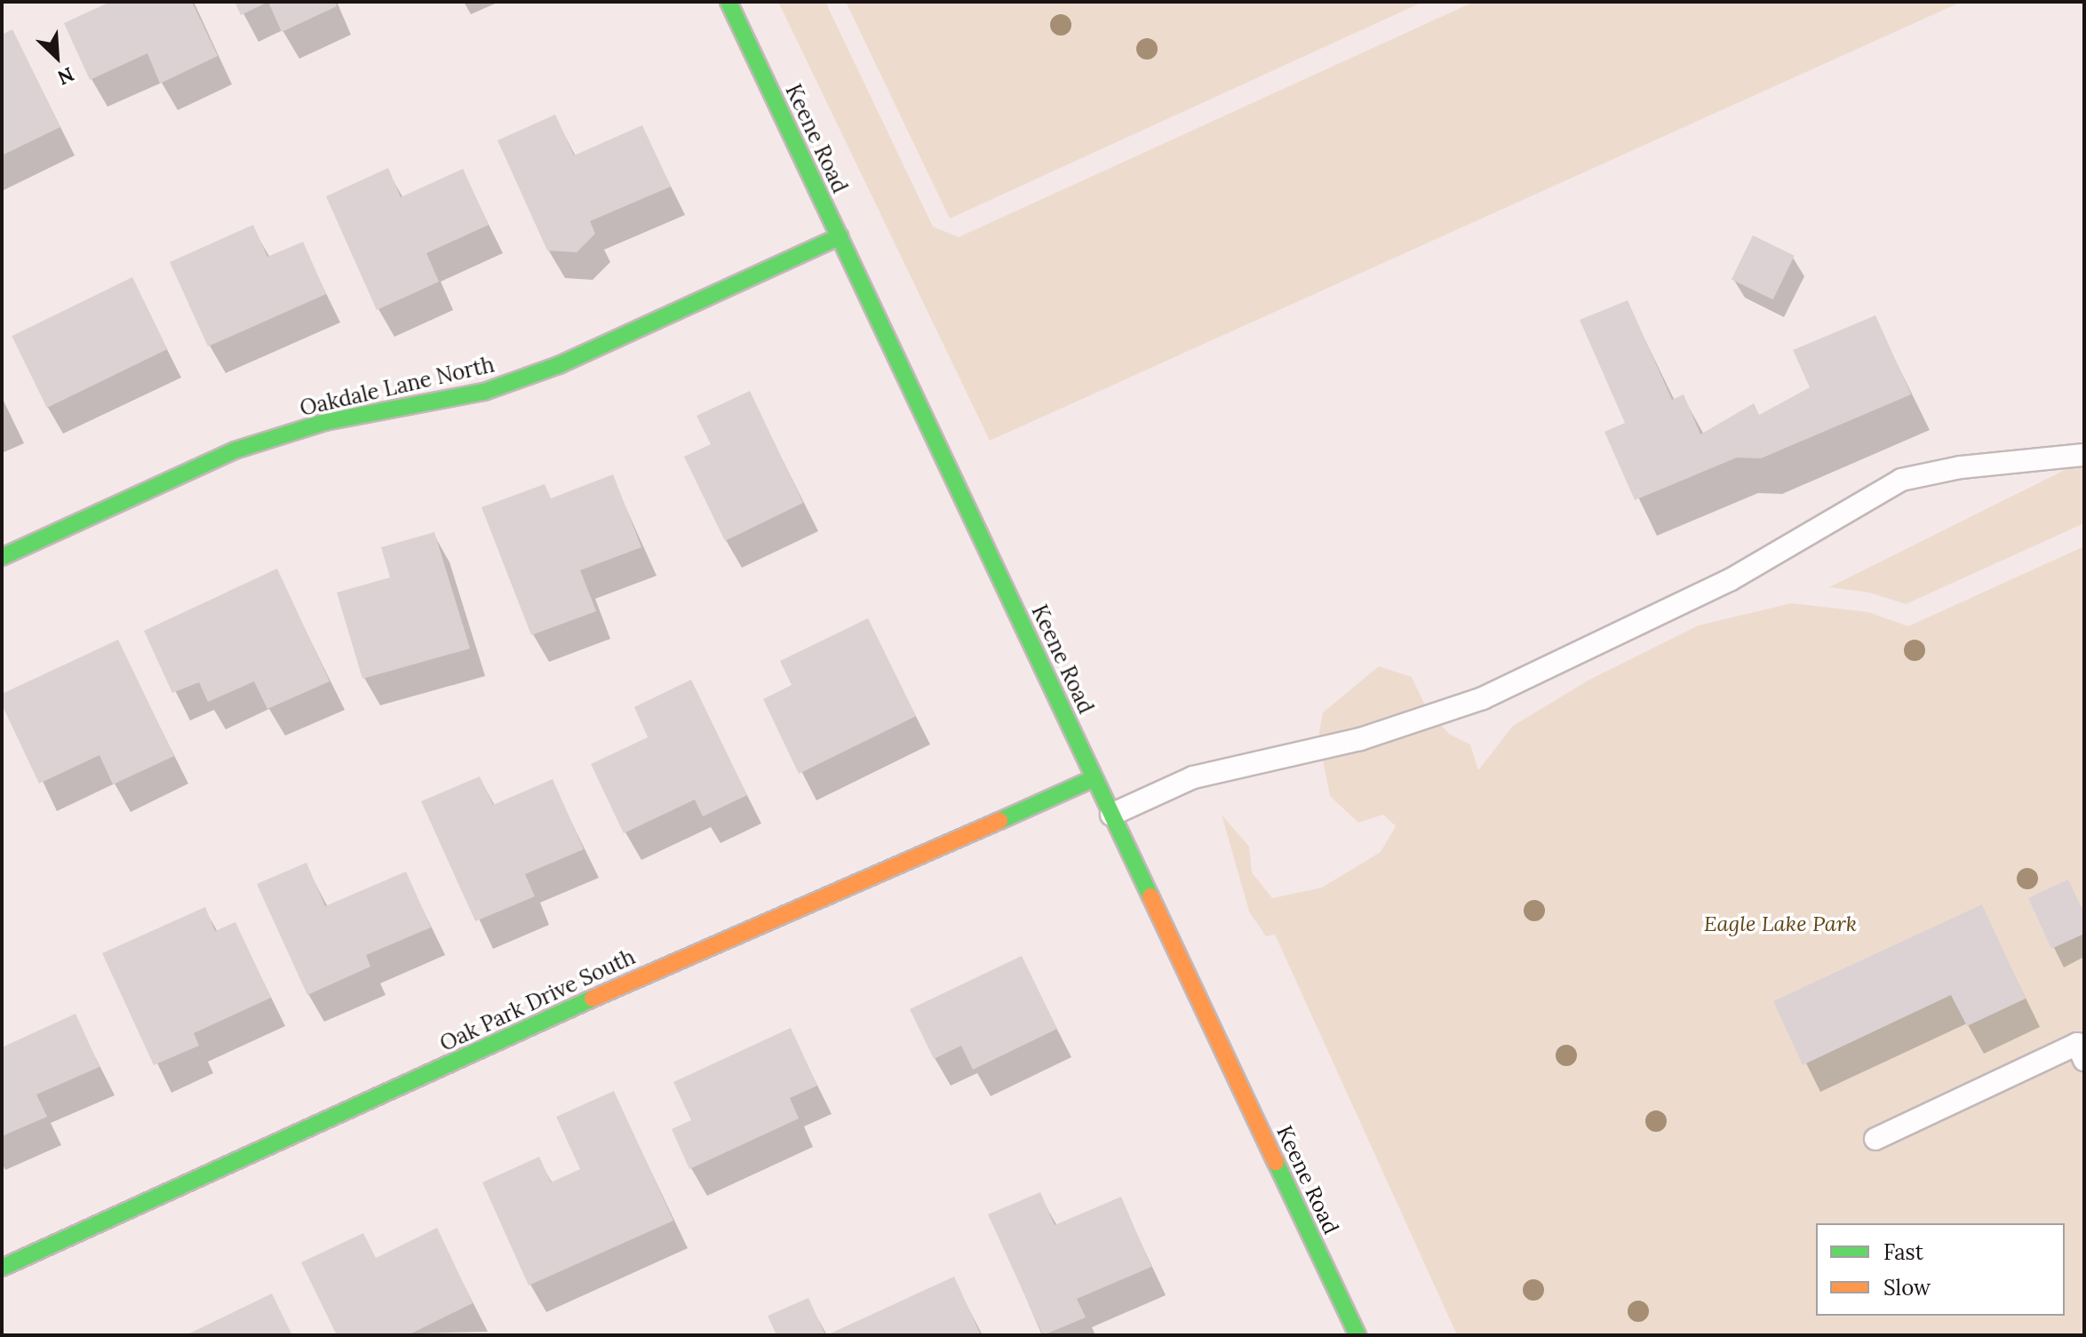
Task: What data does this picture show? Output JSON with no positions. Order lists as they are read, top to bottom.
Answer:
{
  "streets": {
    "street": ["Keene Road", "Oakdale Lane North", "Oak Park Drive South"]
  },
  "crossings": [
    ["Keene Road", "Oakdale Lane North"],
    ["Keene Road", "Oak Park Drive South"]
  ],
  "parks": ["Eagle Lake Park"],
  "legend": ["Fast", "Slow"],
  "north": "bottom right"
}
